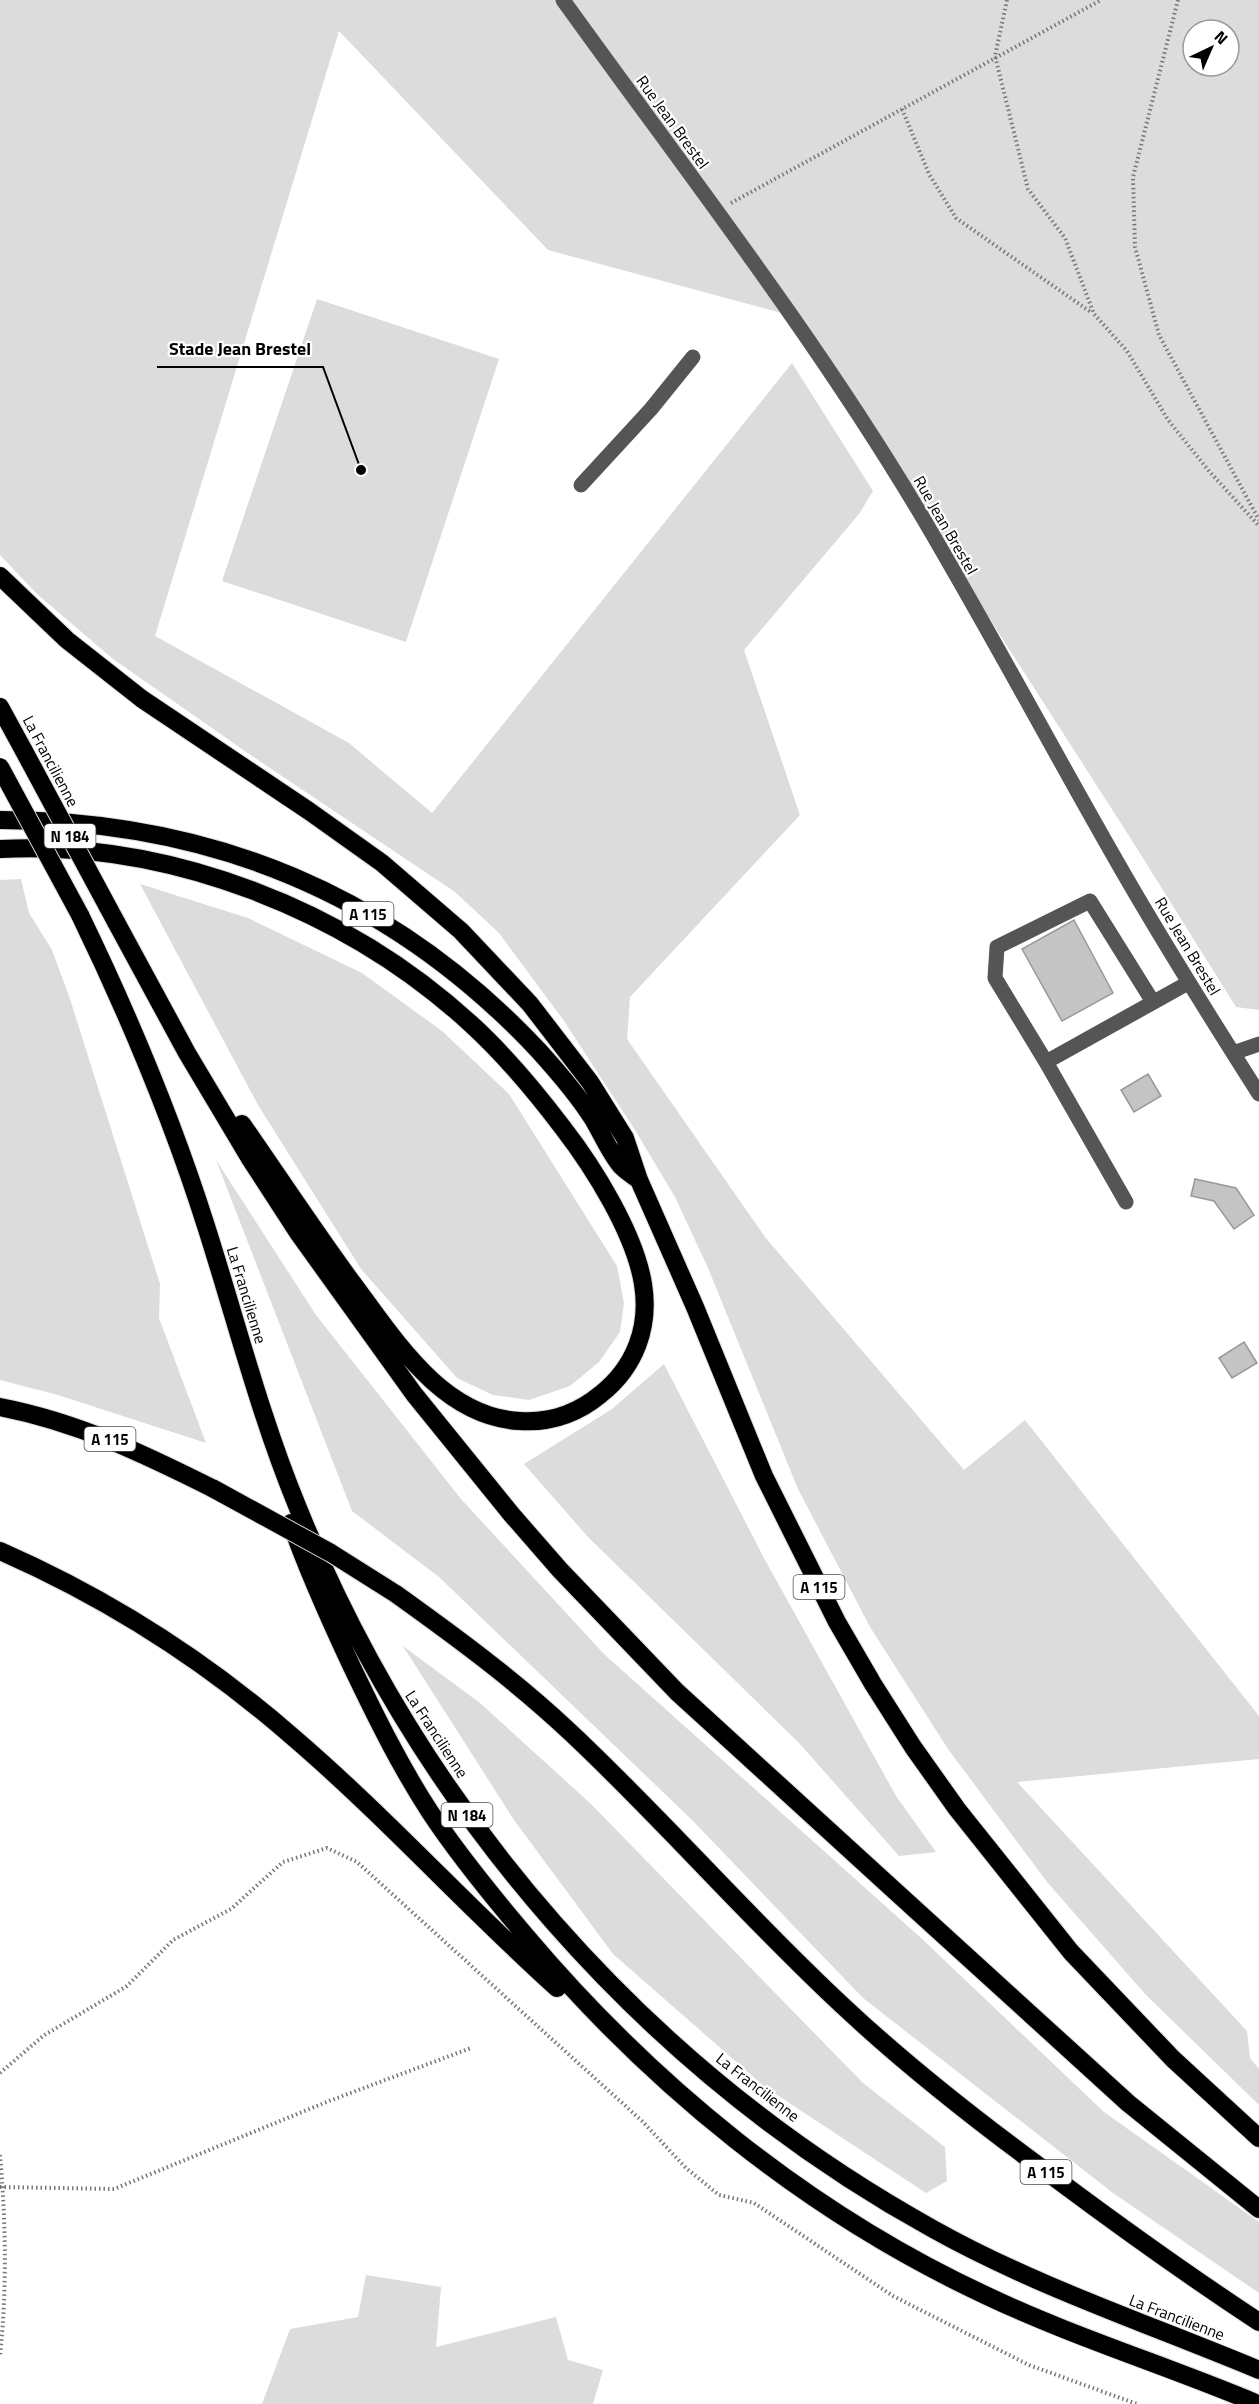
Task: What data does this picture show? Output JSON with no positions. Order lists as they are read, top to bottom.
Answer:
{
  "streets": {
    "highway": ["La Francilienne", "N 184", "A 115"],
    "street": ["Rue Jean Brestel"]
  },
  "places": ["Stade Jean Brestel"],
  "north": "top right"
}
